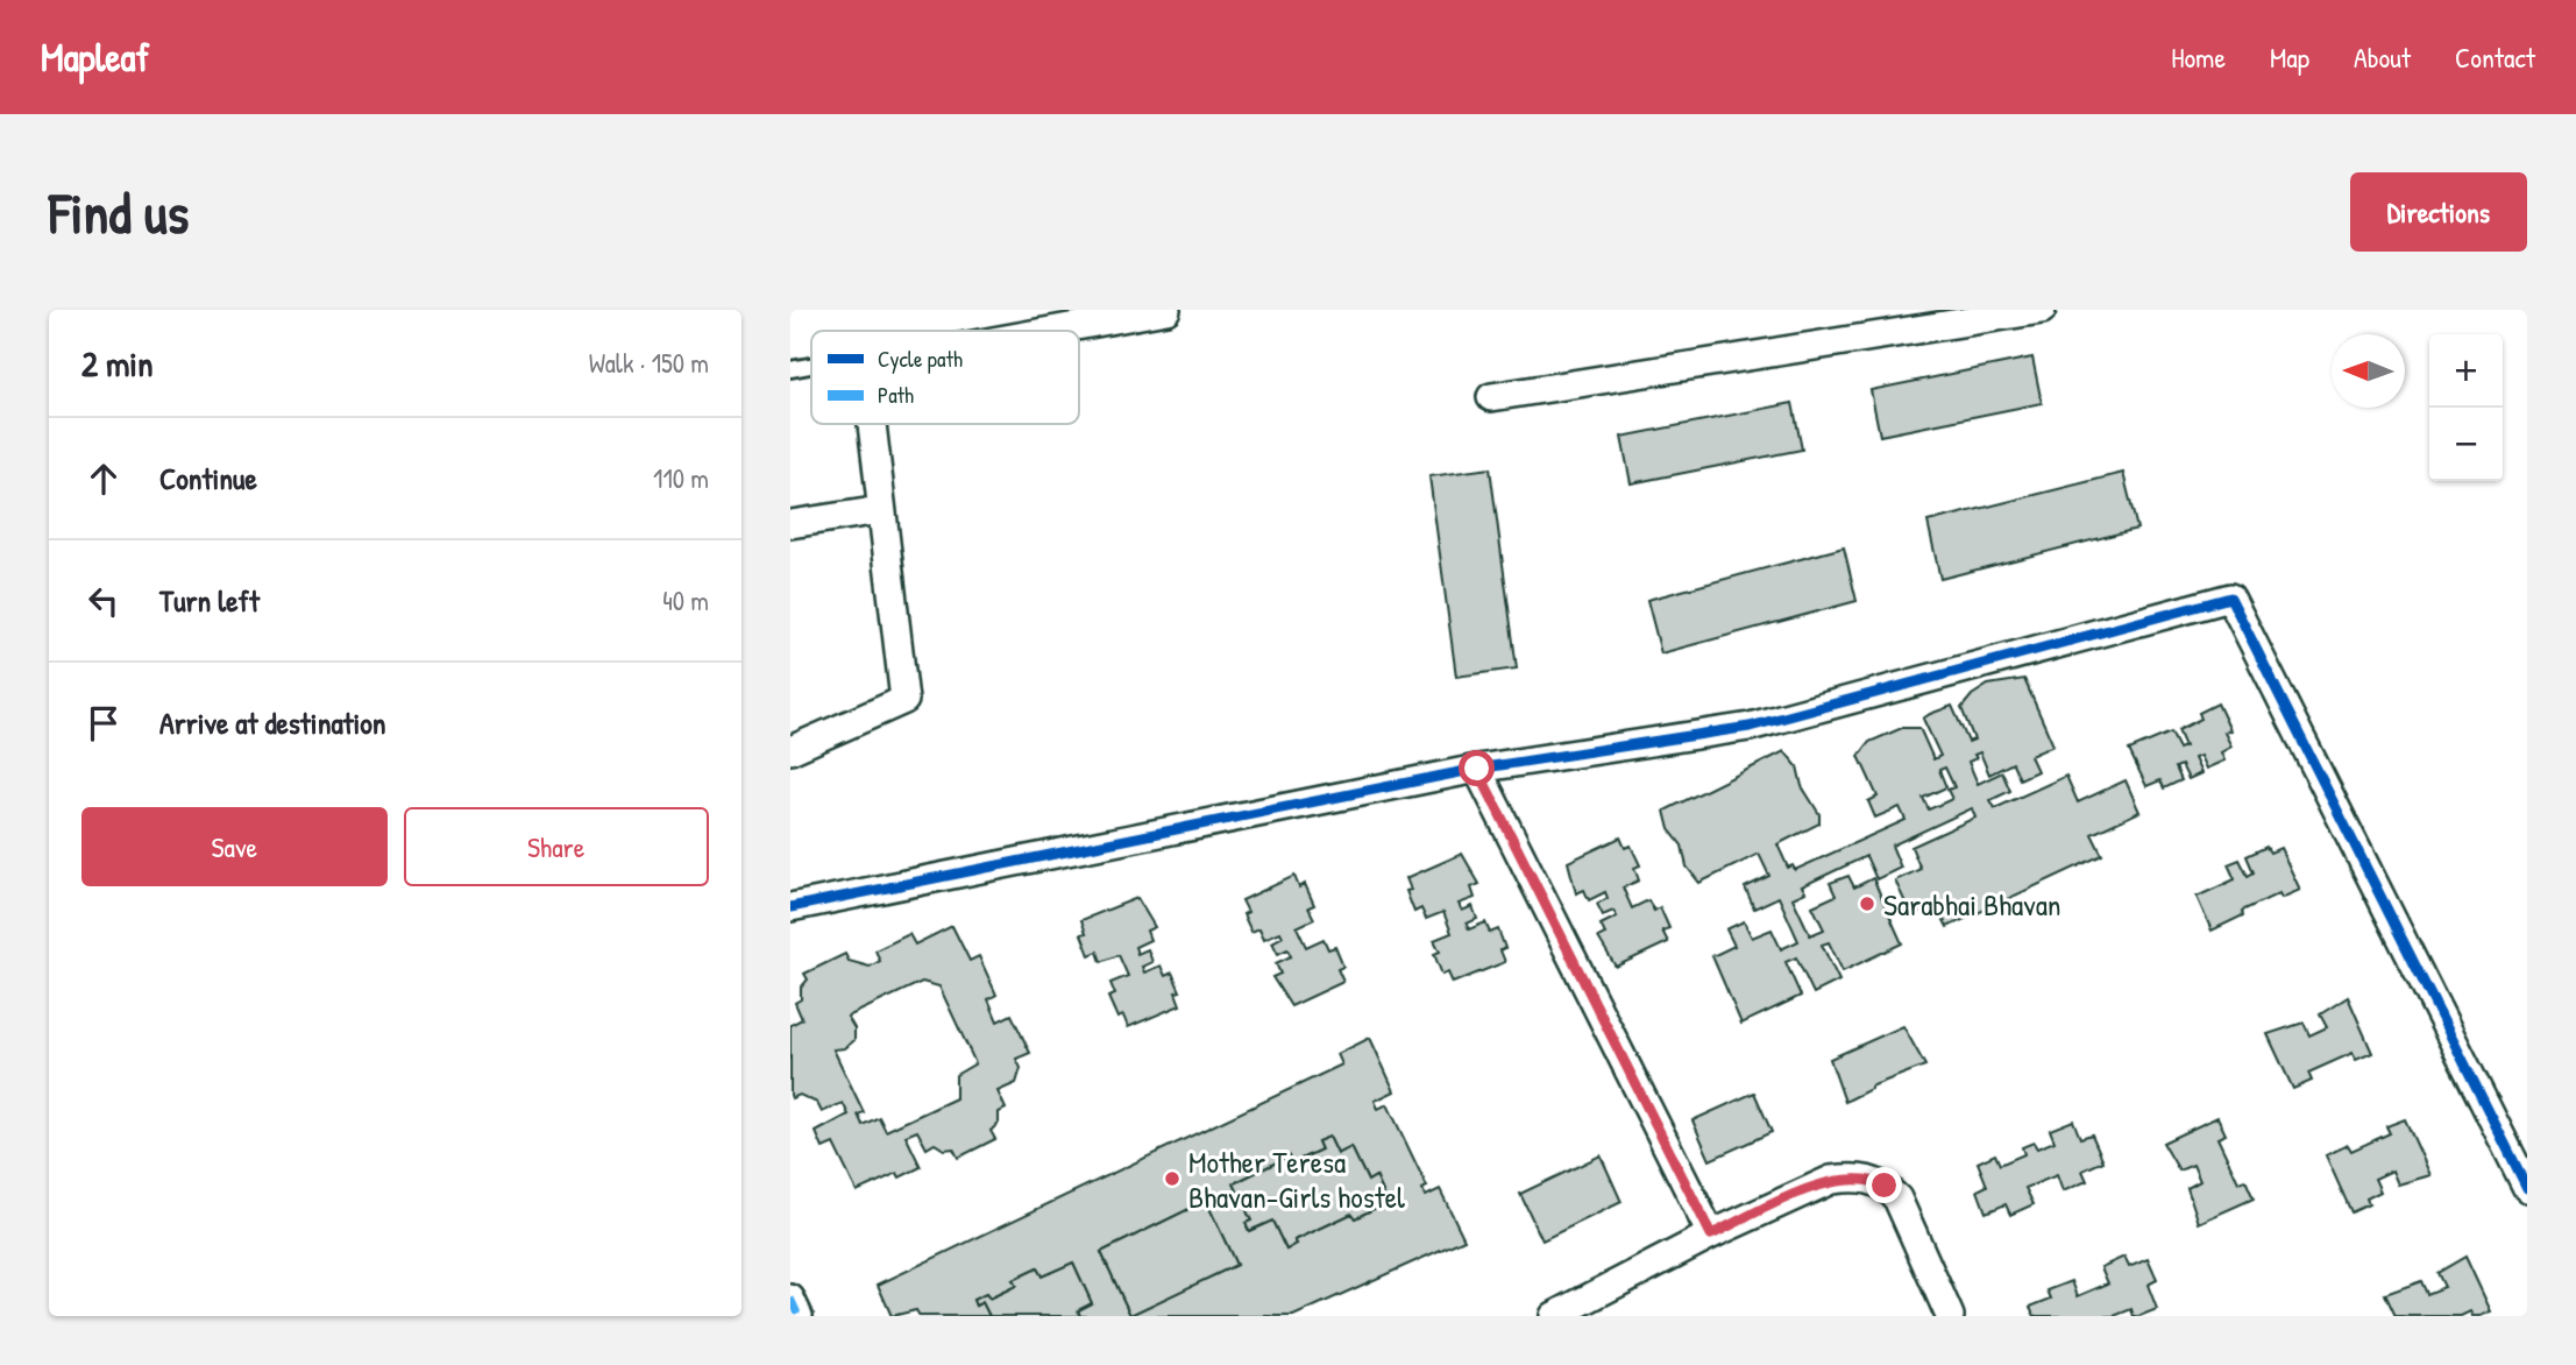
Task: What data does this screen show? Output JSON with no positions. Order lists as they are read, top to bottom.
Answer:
{
  "places": ["Sarabhai Bhavan", "Mother Teresa Bhavan-Girls hostel"],
  "legend": ["Cycle path", "Path"],
  "north": "left",
  "page": {
    "header": "Mapleaf",
    "nav": [
      "Home",
      "Map",
      "About",
      "Contact"
    ],
    "buttons": [
      "Directions",
      ["Save", "Share"]
    ],
    "title": "Find us",
    "heading": ["2 min", "Walk · 150 m"],
    "map_buttons": ["+", "−"],
    "list": [
      ["Continue", "110 m"],
      ["Turn left", "40 m"],
      "Arrive at destination"
    ]
  }
}
